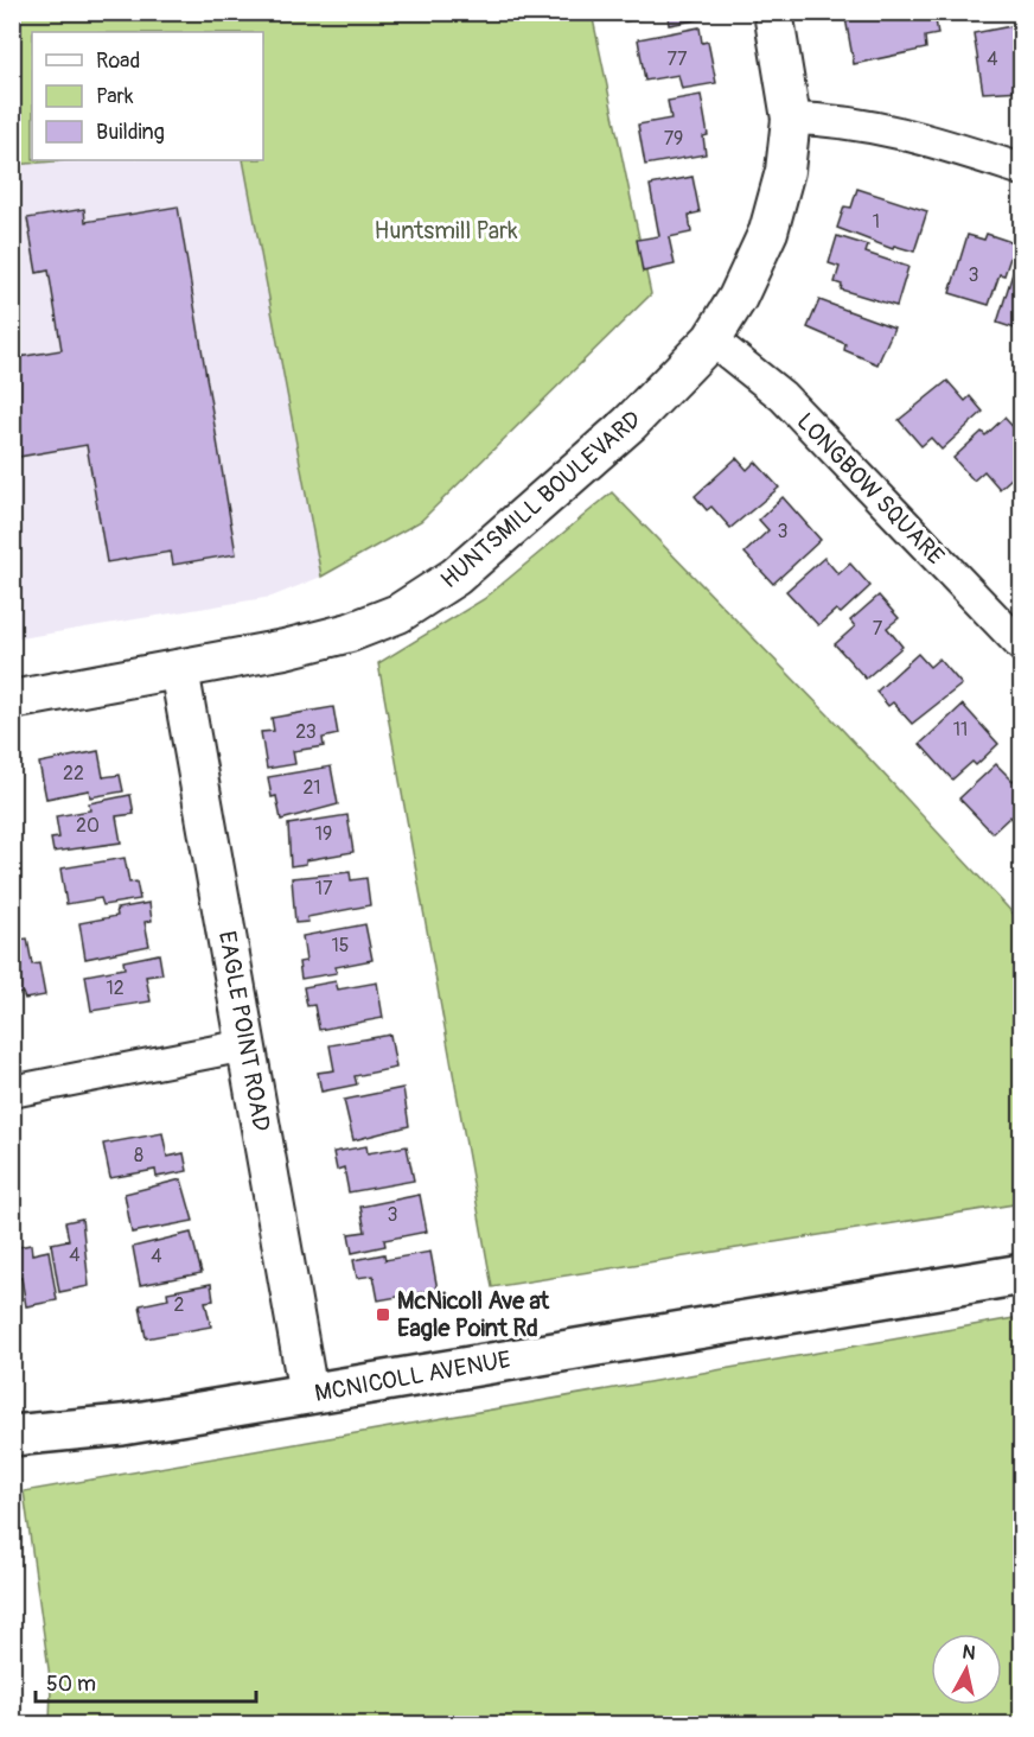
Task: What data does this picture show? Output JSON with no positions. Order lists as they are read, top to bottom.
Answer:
{
  "streets": {
    "main road": ["MCNICOLL AVENUE"],
    "street": ["LONGBOW SQUARE", "HUNTSMILL BOULEVARD", "EAGLE POINT ROAD"]
  },
  "crossings": [
    ["LONGBOW SQUARE", "HUNTSMILL BOULEVARD"],
    ["HUNTSMILL BOULEVARD", "EAGLE POINT ROAD"],
    ["EAGLE POINT ROAD", "MCNICOLL AVENUE"]
  ],
  "parks": ["Huntsmill Park"],
  "places": {
    "transit": ["McNicoll Ave at Eagle Point Rd"]
  },
  "house_numbers": [
    "77",
    "4",
    "79",
    "1",
    "3",
    "3",
    "7",
    "11",
    "23",
    "22",
    "21",
    "20",
    "19",
    "17",
    "15",
    "12",
    "8",
    "3",
    "4",
    "4",
    "2"
  ],
  "legend": ["Road", "Park", "Building"],
  "scale_bar": "50 m",
  "north": "top"
}
